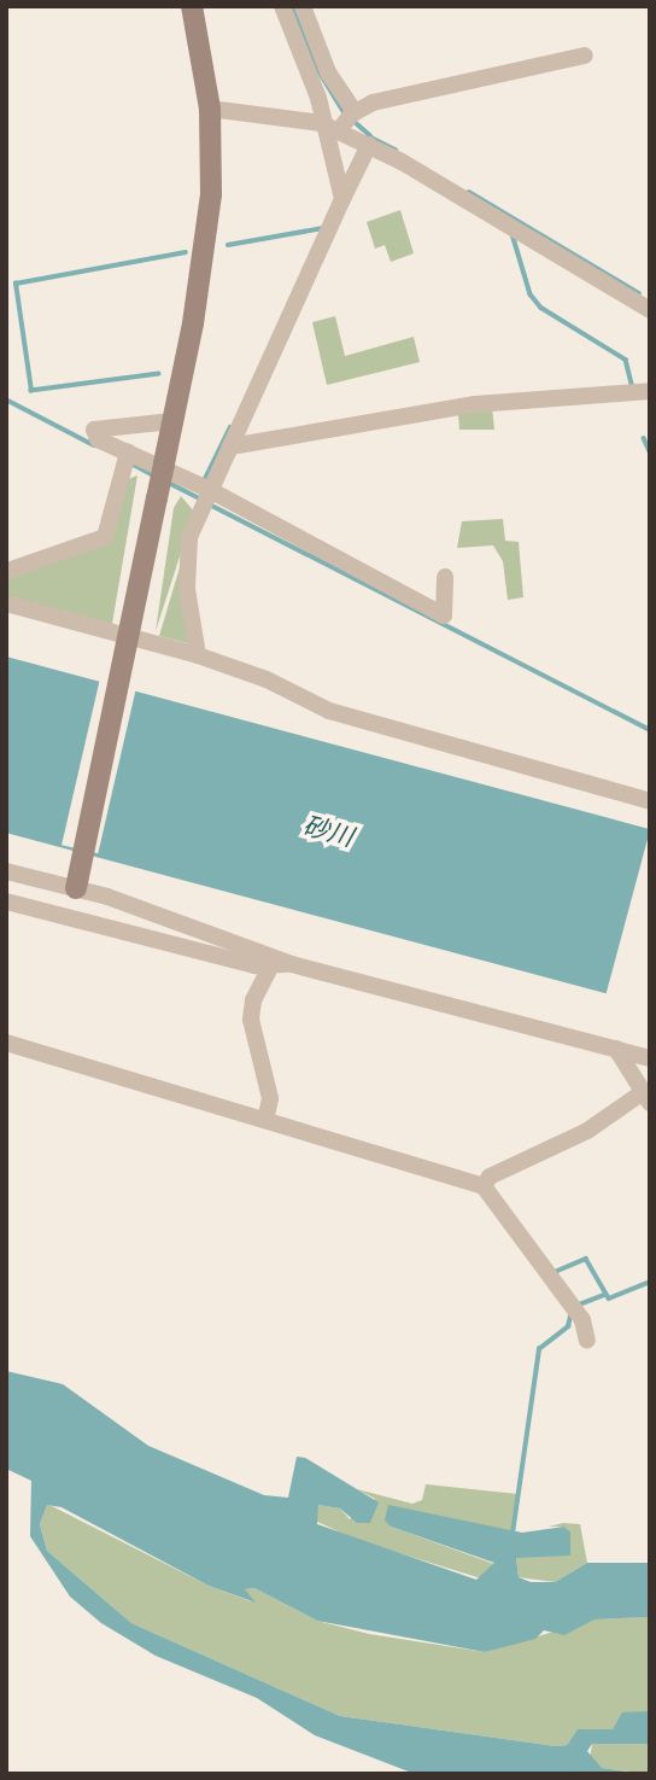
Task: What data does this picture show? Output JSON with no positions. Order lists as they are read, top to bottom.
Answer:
{
  "water": ["砂川"]
}
